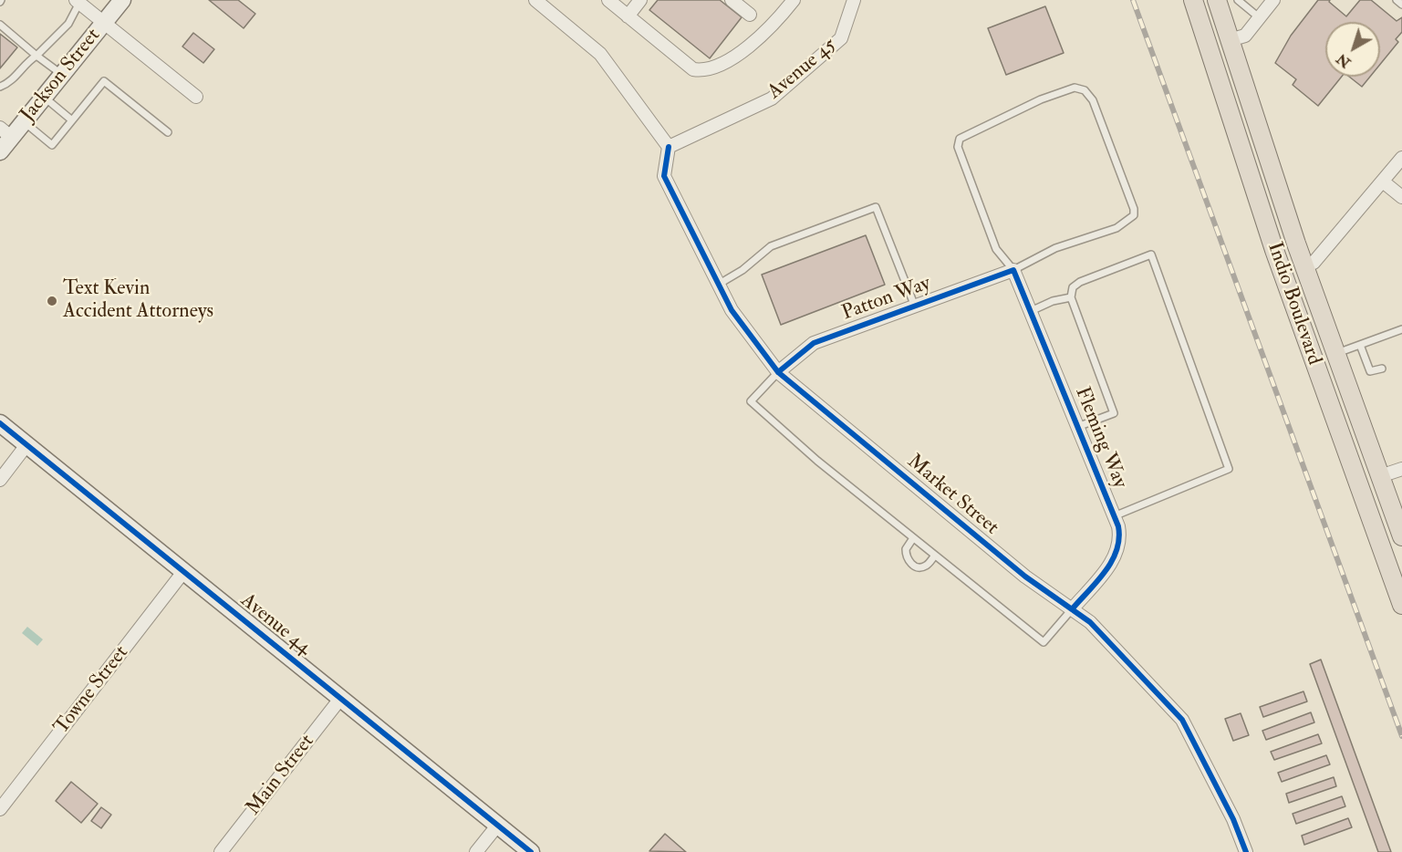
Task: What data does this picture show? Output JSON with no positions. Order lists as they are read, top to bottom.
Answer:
{
  "streets": {
    "main road": ["Indio Boulevard"],
    "street": [
      "Avenue 45",
      "Jackson Street",
      "Patton Way",
      "Fleming Way",
      "Market Street",
      "Avenue 44",
      "Towne Street",
      "Main Street"
    ]
  },
  "crossings": [
    ["Avenue 45", "Market Street"],
    ["Patton Way", "Fleming Way"],
    ["Patton Way", "Market Street"],
    ["Fleming Way", "Market Street"],
    ["Avenue 44", "Towne Street"],
    ["Avenue 44", "Main Street"]
  ],
  "places": ["Text Kevin Accident Attorneys"],
  "north": "bottom left"
}
